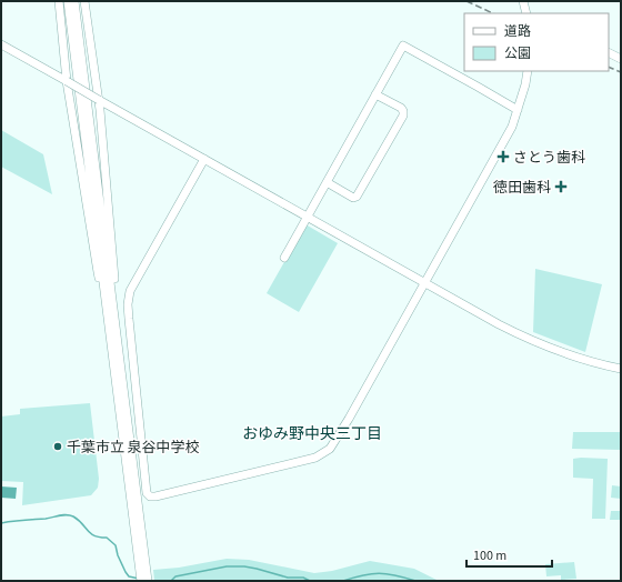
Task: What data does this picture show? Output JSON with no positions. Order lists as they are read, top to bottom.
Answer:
{
  "districts": ["おゆみ野中央三丁目"],
  "places": {
    "health": ["さとう歯科", "徳田歯科"],
    "other": ["千葉市立 泉谷中学校"]
  },
  "legend": ["道路", "公園"],
  "scale_bar": "100 m"
}
